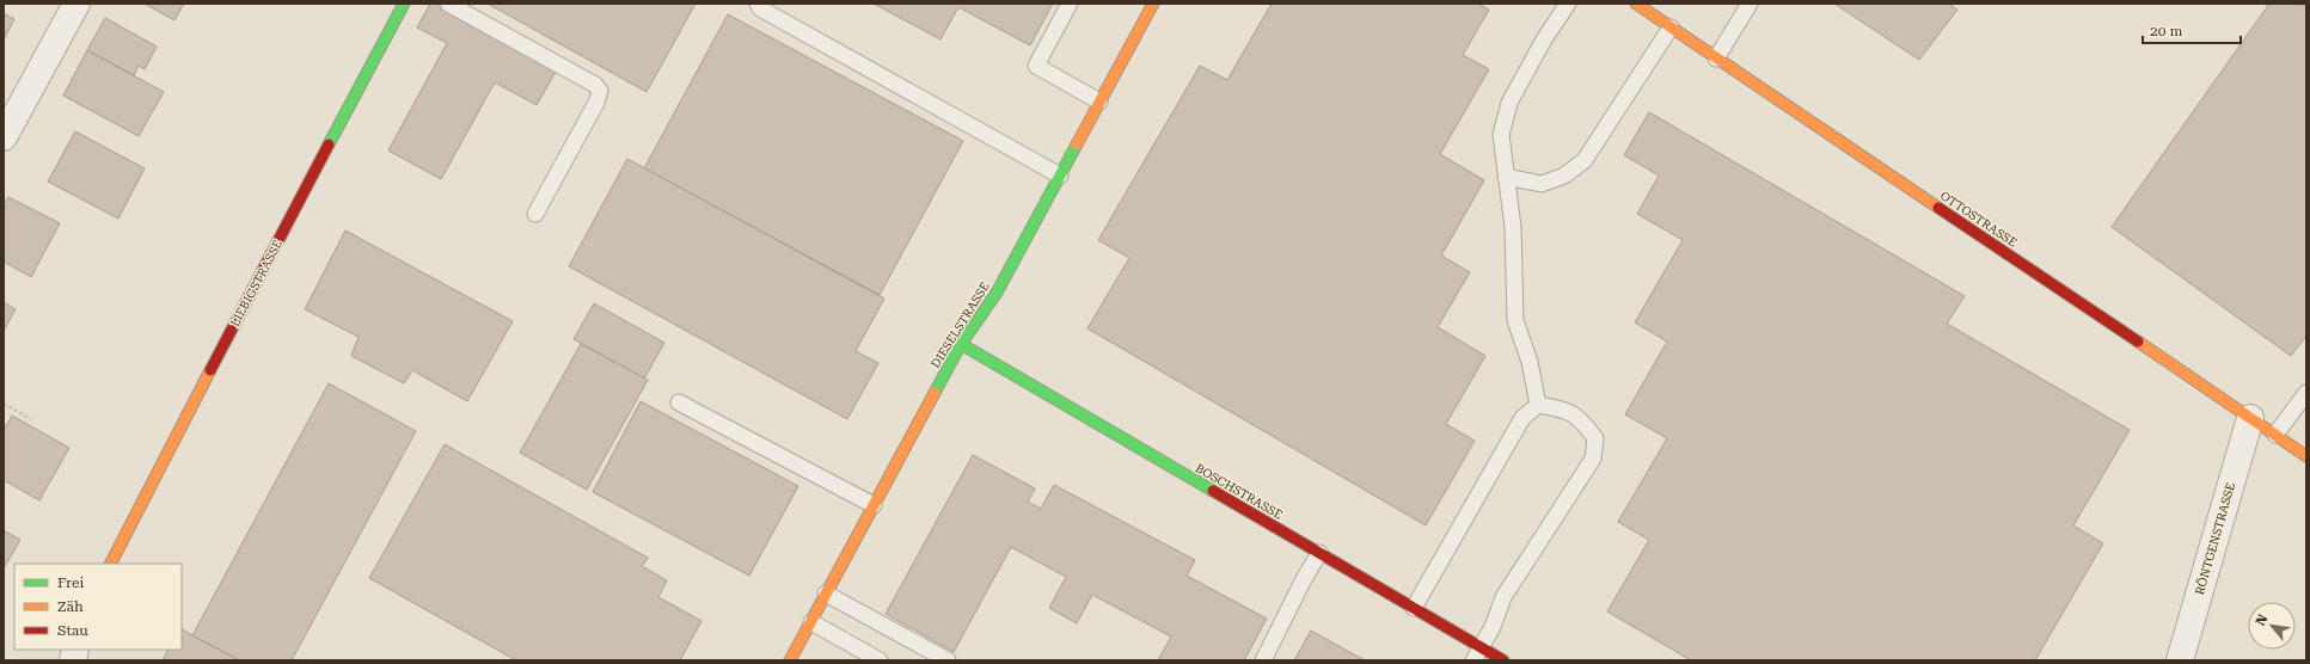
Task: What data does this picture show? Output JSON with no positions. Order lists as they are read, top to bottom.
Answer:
{
  "streets": {
    "street": [
      "OTTOSTRASSE",
      "LIEBIGSTRASSE",
      "DIESELSTRASSE",
      "BOSCHSTRASSE",
      "RÖNTGENSTRASSE"
    ]
  },
  "crossings": [
    ["OTTOSTRASSE", "RÖNTGENSTRASSE"],
    ["DIESELSTRASSE", "BOSCHSTRASSE"]
  ],
  "legend": ["Frei", "Zäh", "Stau"],
  "scale_bar": "20 m",
  "north": "top left"
}
